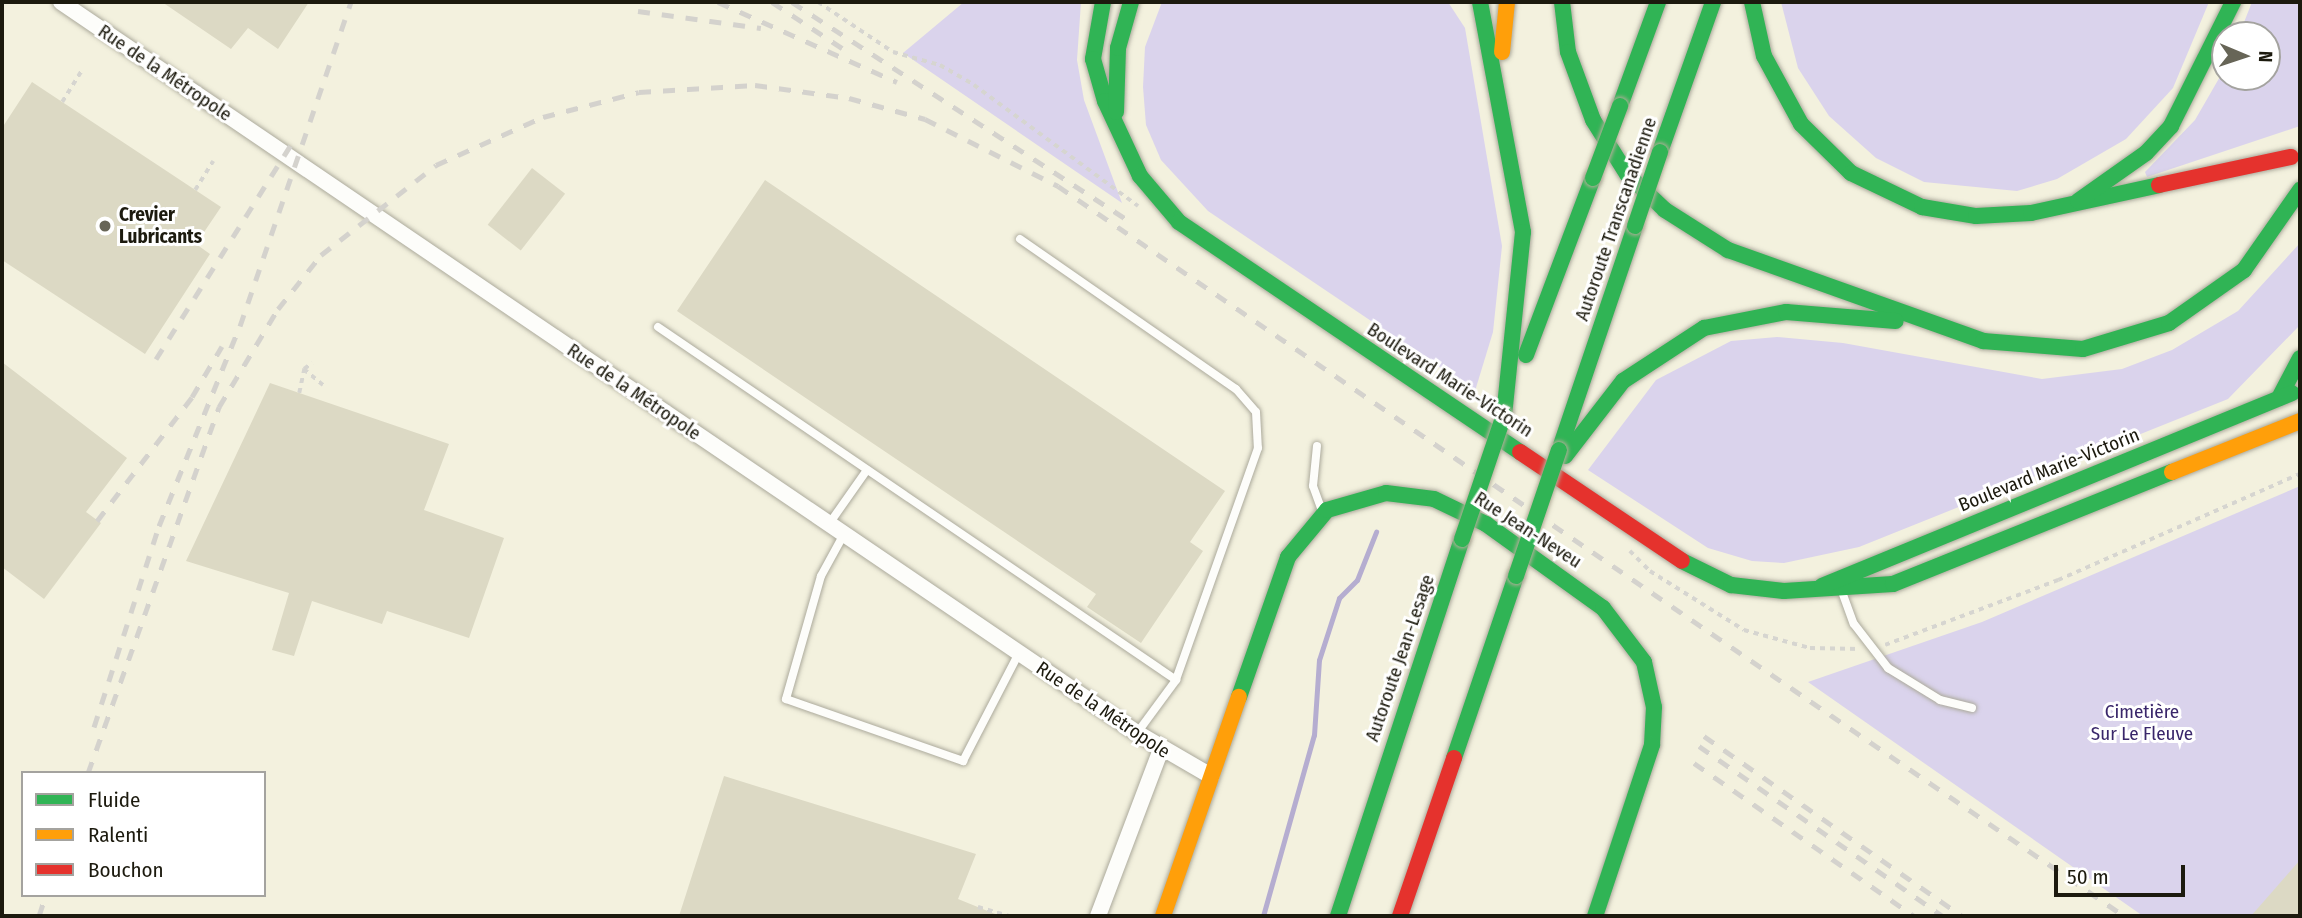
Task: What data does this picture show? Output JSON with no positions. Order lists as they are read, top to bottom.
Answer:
{
  "streets": {
    "main road": [
      "Autoroute Transcanadienne",
      "Boulevard Marie-Victorin",
      "Rue Jean-Neveu",
      "Autoroute Jean-Lesage"
    ],
    "street": ["Rue de la Métropole"]
  },
  "crossings": [
    ["Autoroute Transcanadienne", "Autoroute Jean-Lesage"]
  ],
  "parks": ["Cimetière Sur Le Fleuve"],
  "places": ["Crevier Lubricants"],
  "legend": ["Fluide", "Ralenti", "Bouchon"],
  "scale_bar": "50 m",
  "north": "right"
}
